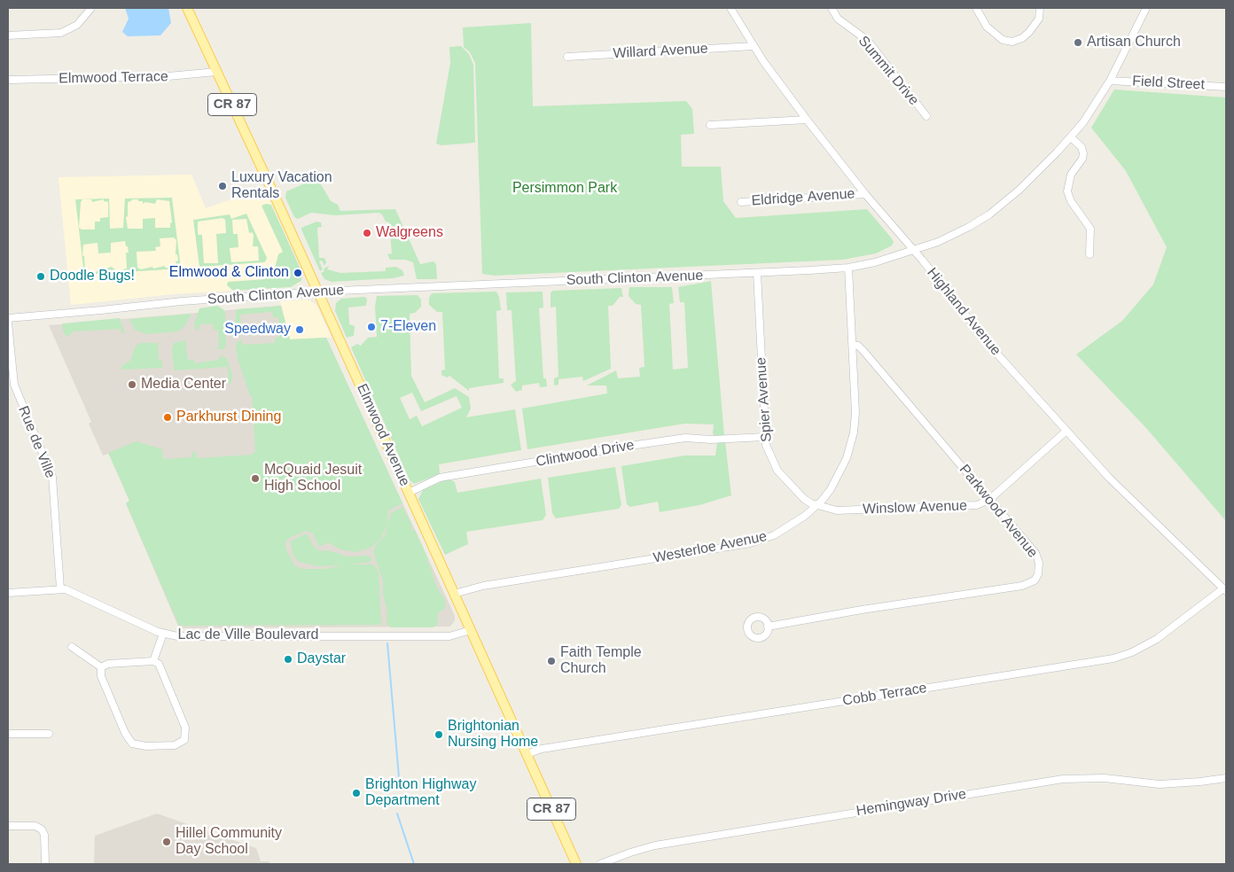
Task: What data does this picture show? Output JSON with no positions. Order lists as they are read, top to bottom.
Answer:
{
  "streets": {
    "main road": ["CR 87", "Elmwood Avenue"],
    "street": [
      "Willard Avenue",
      "Summit Drive",
      "Elmwood Terrace",
      "Field Street",
      "Eldridge Avenue",
      "South Clinton Avenue",
      "Highland Avenue",
      "Spier Avenue",
      "Rue de Ville",
      "Clintwood Drive",
      "Winslow Avenue",
      "Parkwood Avenue",
      "Westerloe Avenue",
      "Lac de Ville Boulevard",
      "Cobb Terrace",
      "Hemingway Drive"
    ]
  },
  "crossings": [
    ["Willard Avenue", "Highland Avenue"],
    ["Elmwood Terrace", "Elmwood Avenue"],
    ["Field Street", "South Clinton Avenue"],
    ["Eldridge Avenue", "Highland Avenue"],
    ["South Clinton Avenue", "Highland Avenue"],
    ["South Clinton Avenue", "Spier Avenue"],
    ["South Clinton Avenue", "Elmwood Avenue"],
    ["South Clinton Avenue", "Westerloe Avenue"],
    ["Highland Avenue", "Winslow Avenue"],
    ["Highland Avenue", "Cobb Terrace"],
    ["Spier Avenue", "Clintwood Drive"],
    ["Spier Avenue", "Winslow Avenue"],
    ["Spier Avenue", "Westerloe Avenue"],
    ["Elmwood Avenue", "Clintwood Drive"],
    ["Elmwood Avenue", "Westerloe Avenue"],
    ["Elmwood Avenue", "Lac de Ville Boulevard"],
    ["Elmwood Avenue", "Cobb Terrace"],
    ["Rue de Ville", "Lac de Ville Boulevard"],
    ["Winslow Avenue", "Parkwood Avenue"],
    ["Winslow Avenue", "Westerloe Avenue"],
    ["Parkwood Avenue", "Westerloe Avenue"]
  ],
  "parks": ["Persimmon Park"],
  "places": [
    "Artisan Church",
    "Luxury Vacation Rentals",
    "Walgreens",
    "Elmwood & Clinton",
    "Doodle Bugs!",
    "7-Eleven",
    "Speedway",
    "Media Center",
    "Parkhurst Dining",
    "McQuaid Jesuit High School",
    "Daystar",
    "Faith Temple Church",
    "Brightonian Nursing Home",
    "Brighton Highway Department",
    "Hillel Community Day School"
  ]
}
